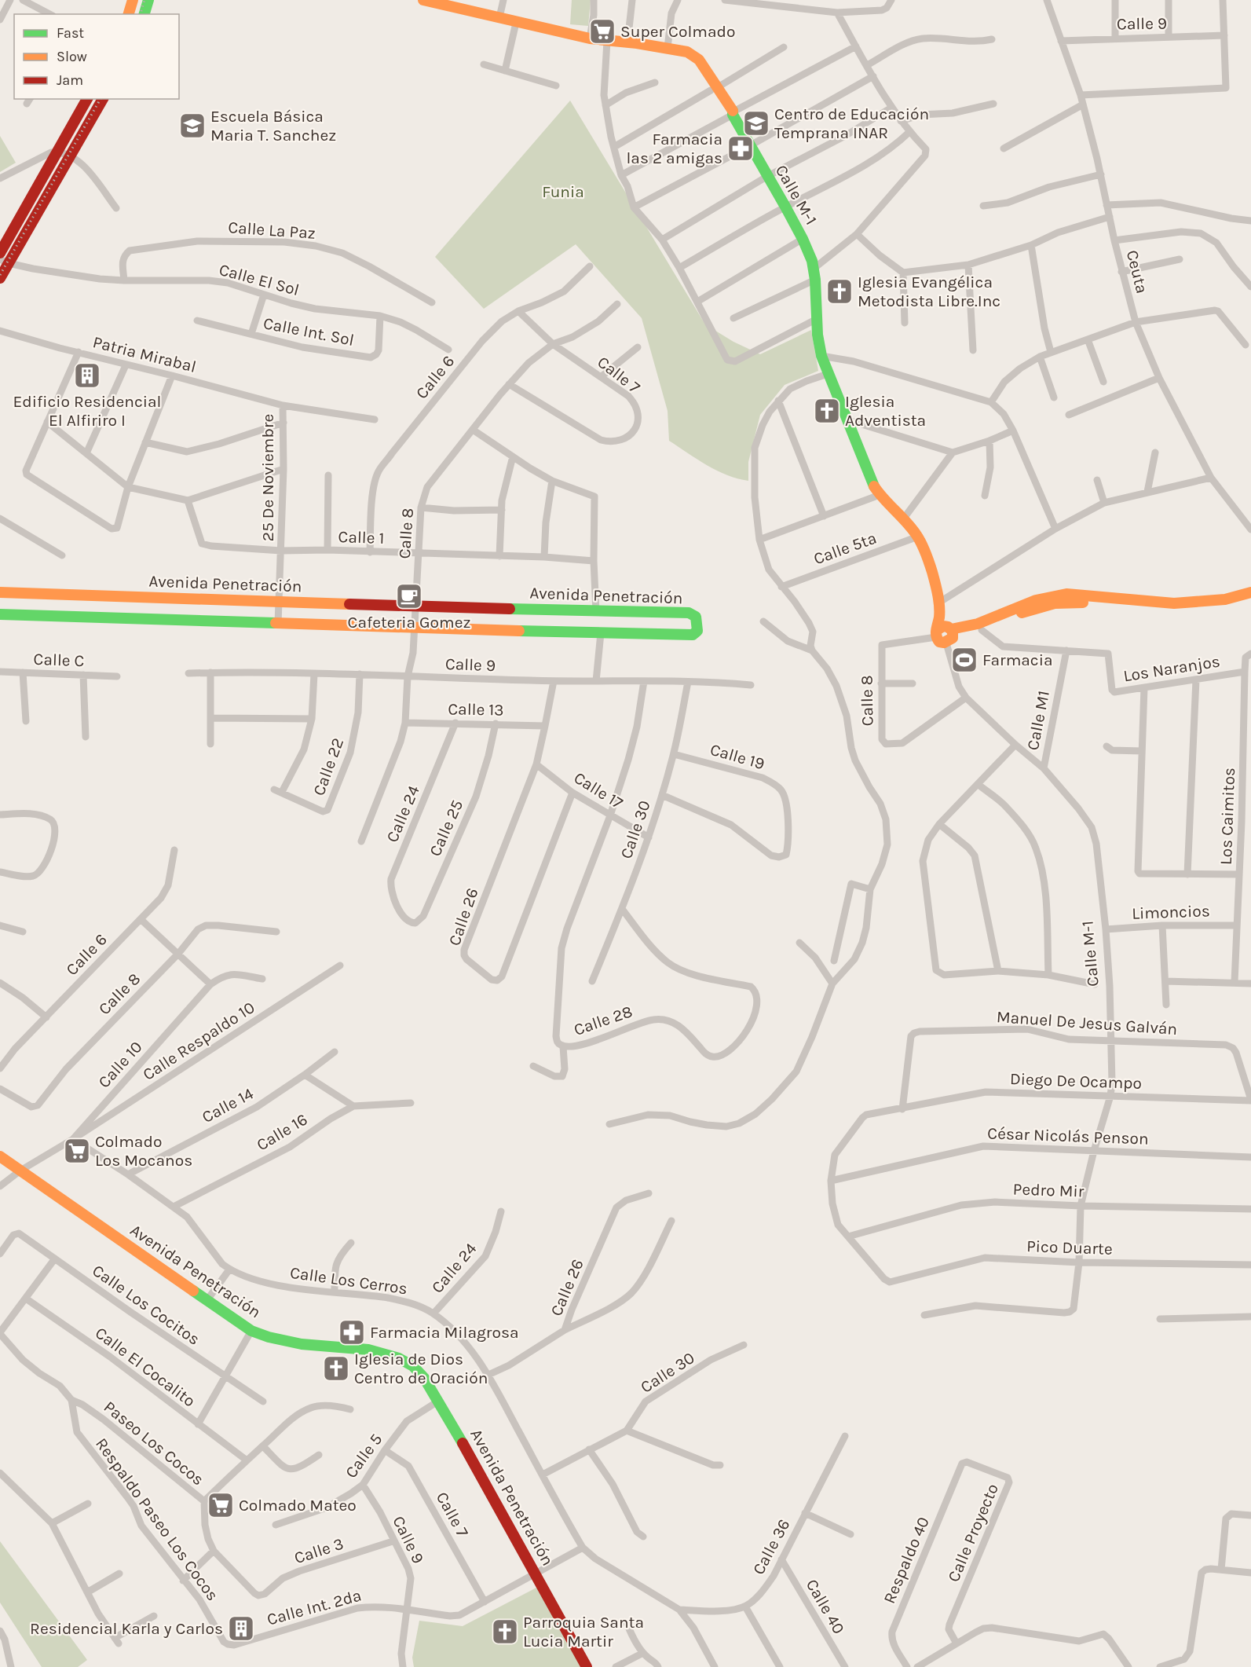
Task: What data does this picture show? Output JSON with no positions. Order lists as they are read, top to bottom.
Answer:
{
  "streets": {
    "street": [
      "Calle 9",
      "Calle M-1",
      "Calle La Paz",
      "Ceuta",
      "Calle El Sol",
      "Calle Int. Sol",
      "Patria Mirabal",
      "Calle 7",
      "Calle 6",
      "25 De Noviembre",
      "Calle 8",
      "Calle 1",
      "Calle 5ta",
      "Avenida Penetración",
      "Calle C",
      "Los Naranjos",
      "Calle 13",
      "Calle M1",
      "Calle 19",
      "Calle 22",
      "Calle 17",
      "Calle 24",
      "Los Caimitos",
      "Calle 25",
      "Calle 30",
      "Limoncios",
      "Calle 26",
      "Calle 28",
      "Manuel De Jesus Galván",
      "Calle Respaldo 10",
      "Calle 10",
      "Diego De Ocampo",
      "Calle 14",
      "Calle 16",
      "César Nicolás Penson",
      "Pedro Mir",
      "Pico Duarte",
      "Calle Los Cerros",
      "Calle Los Cocitos",
      "Calle El Cocalito",
      "Paseo Los Cocos",
      "Calle 5",
      "Respaldo Paseo Los Cocos",
      "Calle Proyecto",
      "Calle 36",
      "Calle 3",
      "Respaldo 40",
      "Calle 40",
      "Calle Int. 2da"
    ]
  },
  "crossings": [
    ["Calle 9", "Ceuta"],
    ["Calle 9", "Calle 8"],
    ["Calle 9", "Calle 22"],
    ["Calle 9", "Calle 30"],
    ["Calle 9", "Calle 26"],
    ["Calle 9", "Calle 28"],
    ["Calle 9", "Calle 5"],
    ["Calle 9", "Calle 3"],
    ["Calle 9", "Calle Int. 2da"],
    ["Calle M-1", "Calle 8"],
    ["Calle M-1", "Calle 5ta"],
    ["Calle M-1", "Calle M1"],
    ["Calle M-1", "Limoncios"],
    ["Calle M-1", "Manuel De Jesus Galván"],
    ["Calle M-1", "Diego De Ocampo"],
    ["Calle M-1", "César Nicolás Penson"],
    ["Calle M-1", "Pedro Mir"],
    ["Calle M-1", "Pico Duarte"],
    ["Calle La Paz", "Calle El Sol"],
    ["Calle El Sol", "Calle Int. Sol"],
    ["Patria Mirabal", "25 De Noviembre"],
    ["Calle 7", "Calle 6"],
    ["Calle 7", "Calle 8"],
    ["Calle 7", "Calle 5"],
    ["Calle 7", "Calle Int. 2da"],
    ["Calle 6", "Calle 1"],
    ["25 De Noviembre", "Calle 1"],
    ["25 De Noviembre", "Avenida Penetración"],
    ["Calle 8", "Calle 1"],
    ["Calle 8", "Avenida Penetración"],
    ["Calle 8", "Calle 13"],
    ["Avenida Penetración", "Calle 10"],
    ["Avenida Penetración", "Calle 5"],
    ["Avenida Penetración", "Calle Int. 2da"],
    ["Los Naranjos", "Calle M1"],
    ["Los Naranjos", "Los Caimitos"],
    ["Calle 13", "Calle 24"],
    ["Calle 13", "Calle 25"],
    ["Calle 13", "Calle 26"],
    ["Calle 19", "Calle 30"],
    ["Calle 17", "Calle 30"],
    ["Calle 17", "Calle 26"],
    ["Calle 17", "Calle 28"],
    ["Calle 24", "Calle 25"],
    ["Calle 24", "Calle Los Cerros"],
    ["Los Caimitos", "Limoncios"],
    ["Calle 30", "Calle 28"],
    ["Calle 26", "Calle Los Cerros"],
    ["Manuel De Jesus Galván", "Diego De Ocampo"],
    ["Calle Respaldo 10", "Calle 10"],
    ["Calle Respaldo 10", "Calle Los Cerros"],
    ["Calle 10", "Calle Los Cerros"],
    ["Diego De Ocampo", "César Nicolás Penson"],
    ["Diego De Ocampo", "Pedro Mir"],
    ["Diego De Ocampo", "Pico Duarte"],
    ["Calle 14", "Calle Los Cerros"],
    ["Calle 16", "Calle Los Cerros"],
    ["Calle Los Cerros", "Calle 36"],
    ["Calle Los Cerros", "Calle Int. 2da"],
    ["Paseo Los Cocos", "Respaldo Paseo Los Cocos"],
    ["Paseo Los Cocos", "Calle 3"],
    ["Respaldo Paseo Los Cocos", "Calle Int. 2da"],
    ["Calle Proyecto", "Respaldo 40"],
    ["Calle 36", "Calle 40"]
  ],
  "parks": ["Funia"],
  "places": {
    "supermarket": ["Super Colmado", "Colmado Los Mocanos", "Colmado Mateo"],
    "school or university": ["Centro de Educación Temprana INAR", "Escuela Básica Maria T. Sanchez"],
    "pharmacy": ["Farmacia las 2 amigas", "Farmacia Milagrosa"],
    "church": [
      "Iglesia Evangélica Metodista Libre.Inc",
      "Iglesia Adventista",
      "Iglesia de Dios Centro de Oración",
      "Parroquia Santa Lucia Martir"
    ],
    "building": ["Edificio Residencial El Alfiriro I", "Residencial Karla y Carlos"],
    "cafe": ["Cafeteria Gomez"],
    "sports": ["Farmacia"]
  },
  "legend": ["Fast", "Slow", "Jam"]
}
